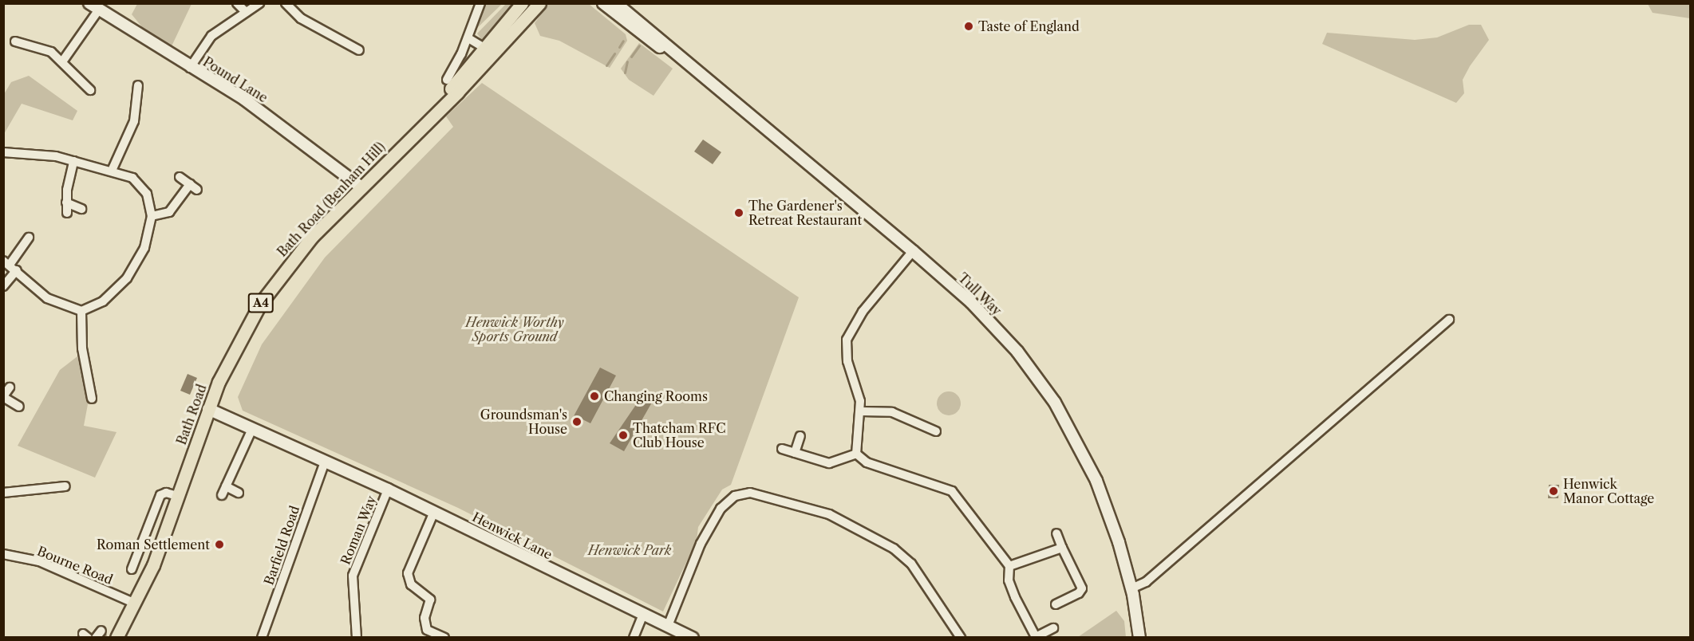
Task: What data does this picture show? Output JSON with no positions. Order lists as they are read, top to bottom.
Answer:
{
  "streets": {
    "main road": ["Bath Road (Benham Hill)", "A4", "Bath Road"],
    "street": [
      "Pound Lane",
      "Tull Way",
      "Roman Way",
      "Henwick Lane",
      "Barfield Road",
      "Bourne Road"
    ]
  },
  "crossings": [
    ["Pound Lane", "Bath Road (Benham Hill)"],
    ["Bath Road (Benham Hill)", "Bath Road"],
    ["Bath Road", "Henwick Lane"],
    ["Bath Road", "Bourne Road"],
    ["Roman Way", "Henwick Lane"],
    ["Henwick Lane", "Barfield Road"]
  ],
  "parks": ["Henwick Worthy Sports Ground", "Henwick Park"],
  "places": [
    "Taste of England",
    "The Gardener's Retreat Restaurant",
    "Changing Rooms",
    "Groundsman's House",
    "Thatcham RFC Club House",
    "Henwick Manor Cottage",
    "Roman Settlement"
  ]
}
